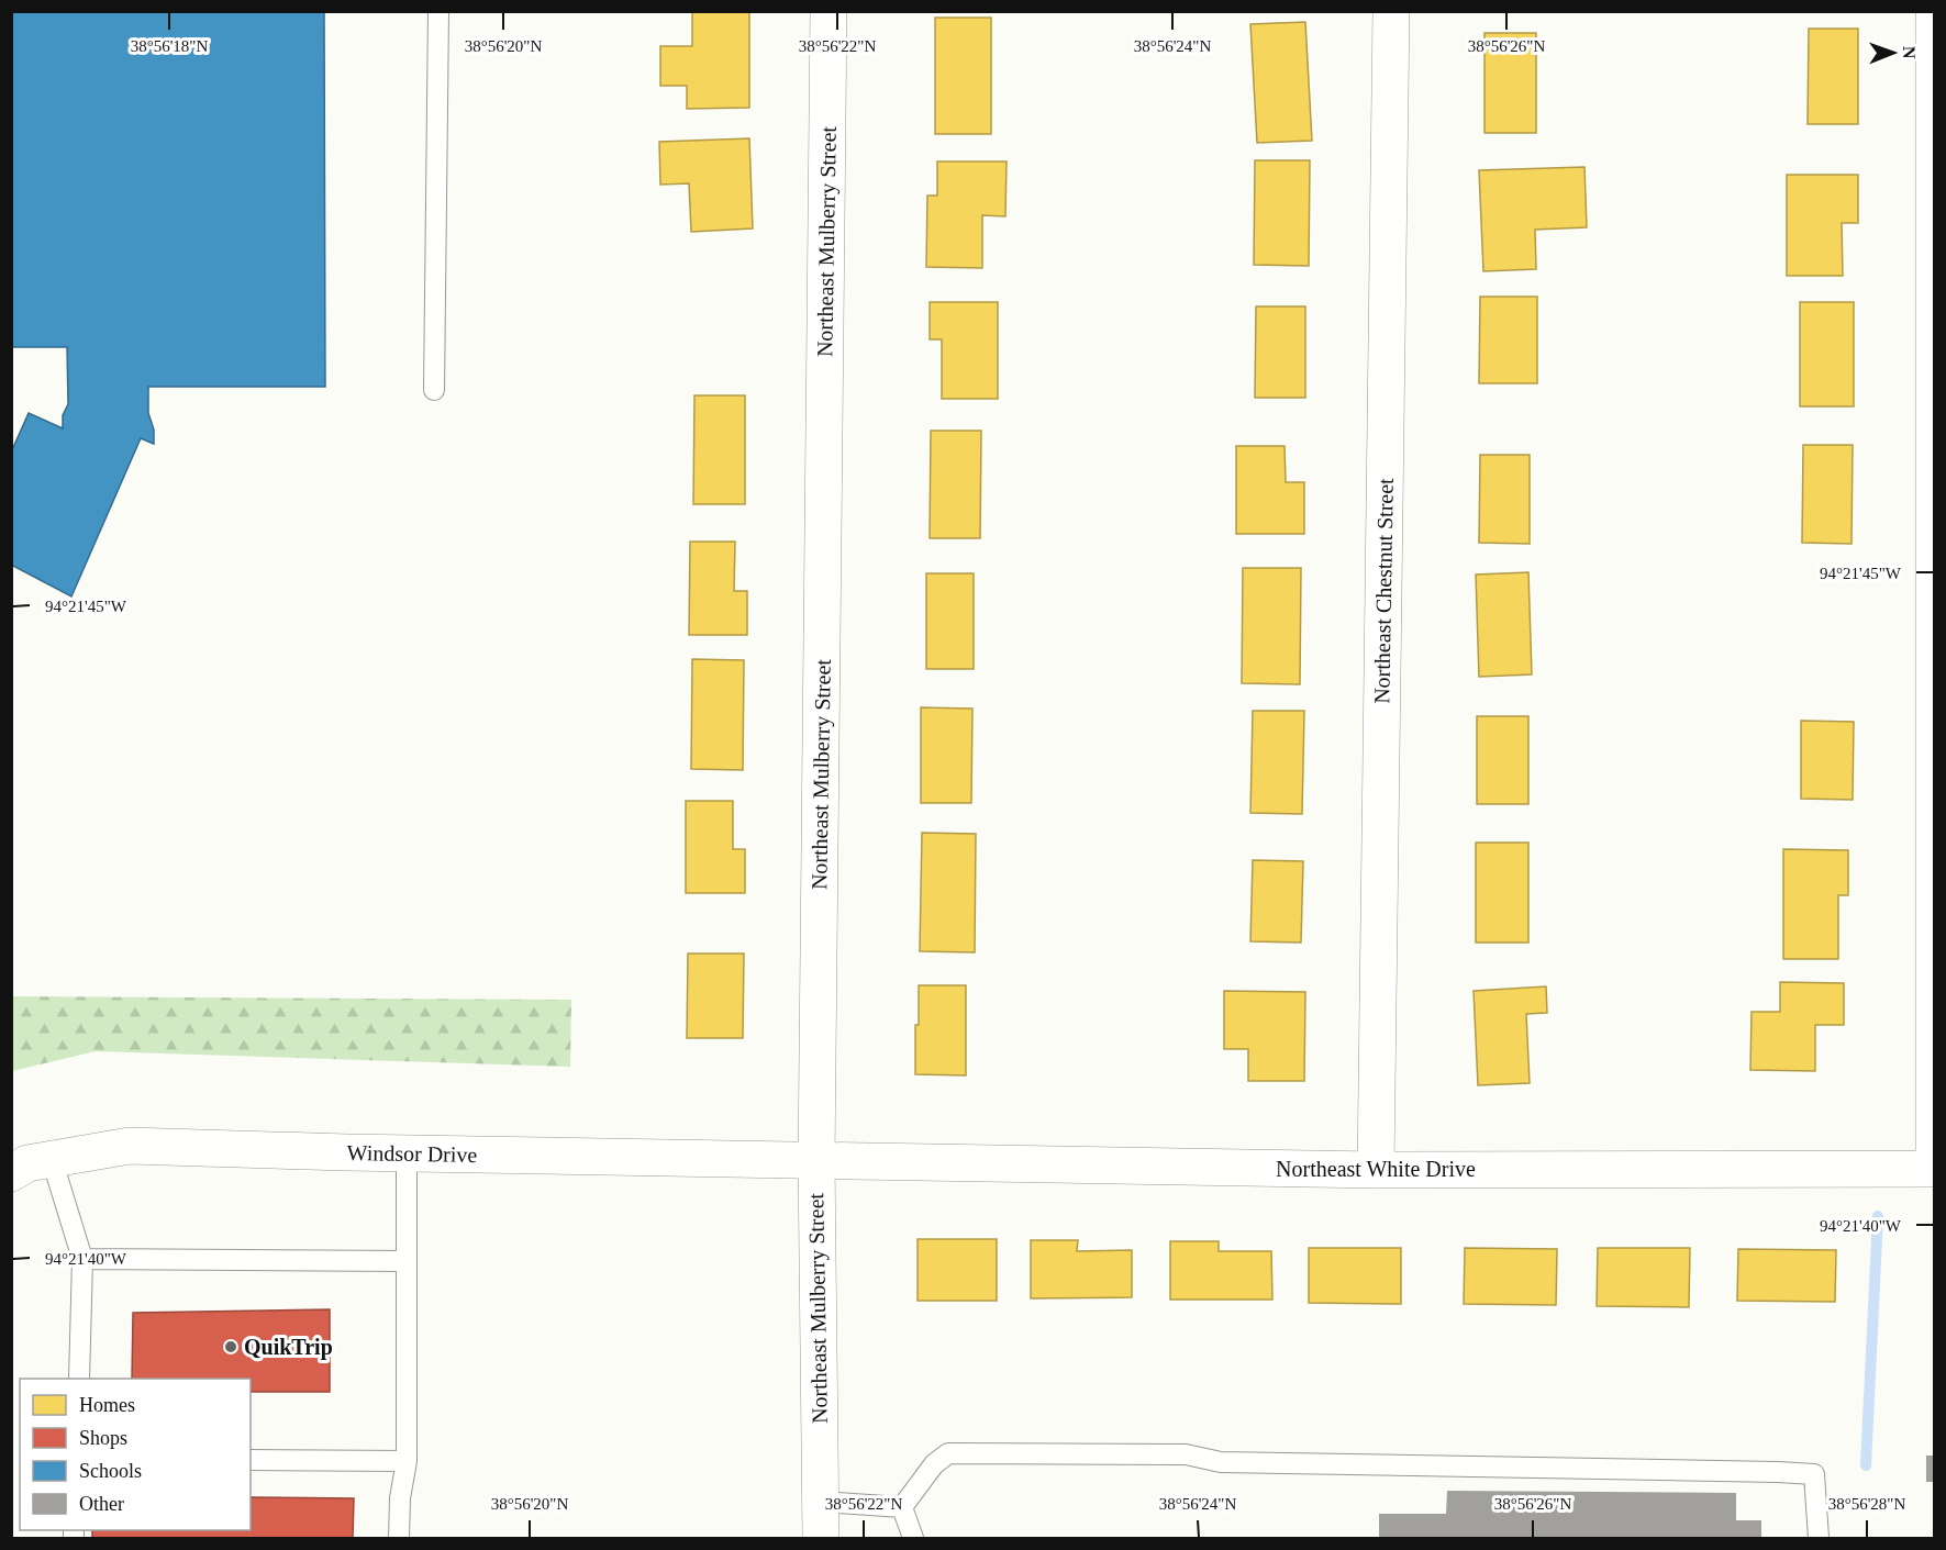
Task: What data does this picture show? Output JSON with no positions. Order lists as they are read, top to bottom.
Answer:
{
  "streets": {
    "street": [
      "Northeast Mulberry Street",
      "Northeast Chestnut Street",
      "Windsor Drive",
      "Northeast White Drive"
    ]
  },
  "crossings": [
    ["Northeast Mulberry Street", "Windsor Drive"],
    ["Northeast Mulberry Street", "Northeast White Drive"],
    ["Northeast Chestnut Street", "Northeast White Drive"],
    ["Windsor Drive", "Northeast White Drive"]
  ],
  "places": ["QuikTrip"],
  "legend": [
    "Homes",
    "Shops",
    "Schools",
    "Other"
  ],
  "north": "right",
  "coordinates": [
    "38°56'18\"N",
    "38°56'20\"N",
    "38°56'22\"N",
    "38°56'24\"N",
    "38°56'26\"N",
    "94°21'45\"W",
    "94°21'40\"W",
    "38°56'28\"N"
  ]
}
